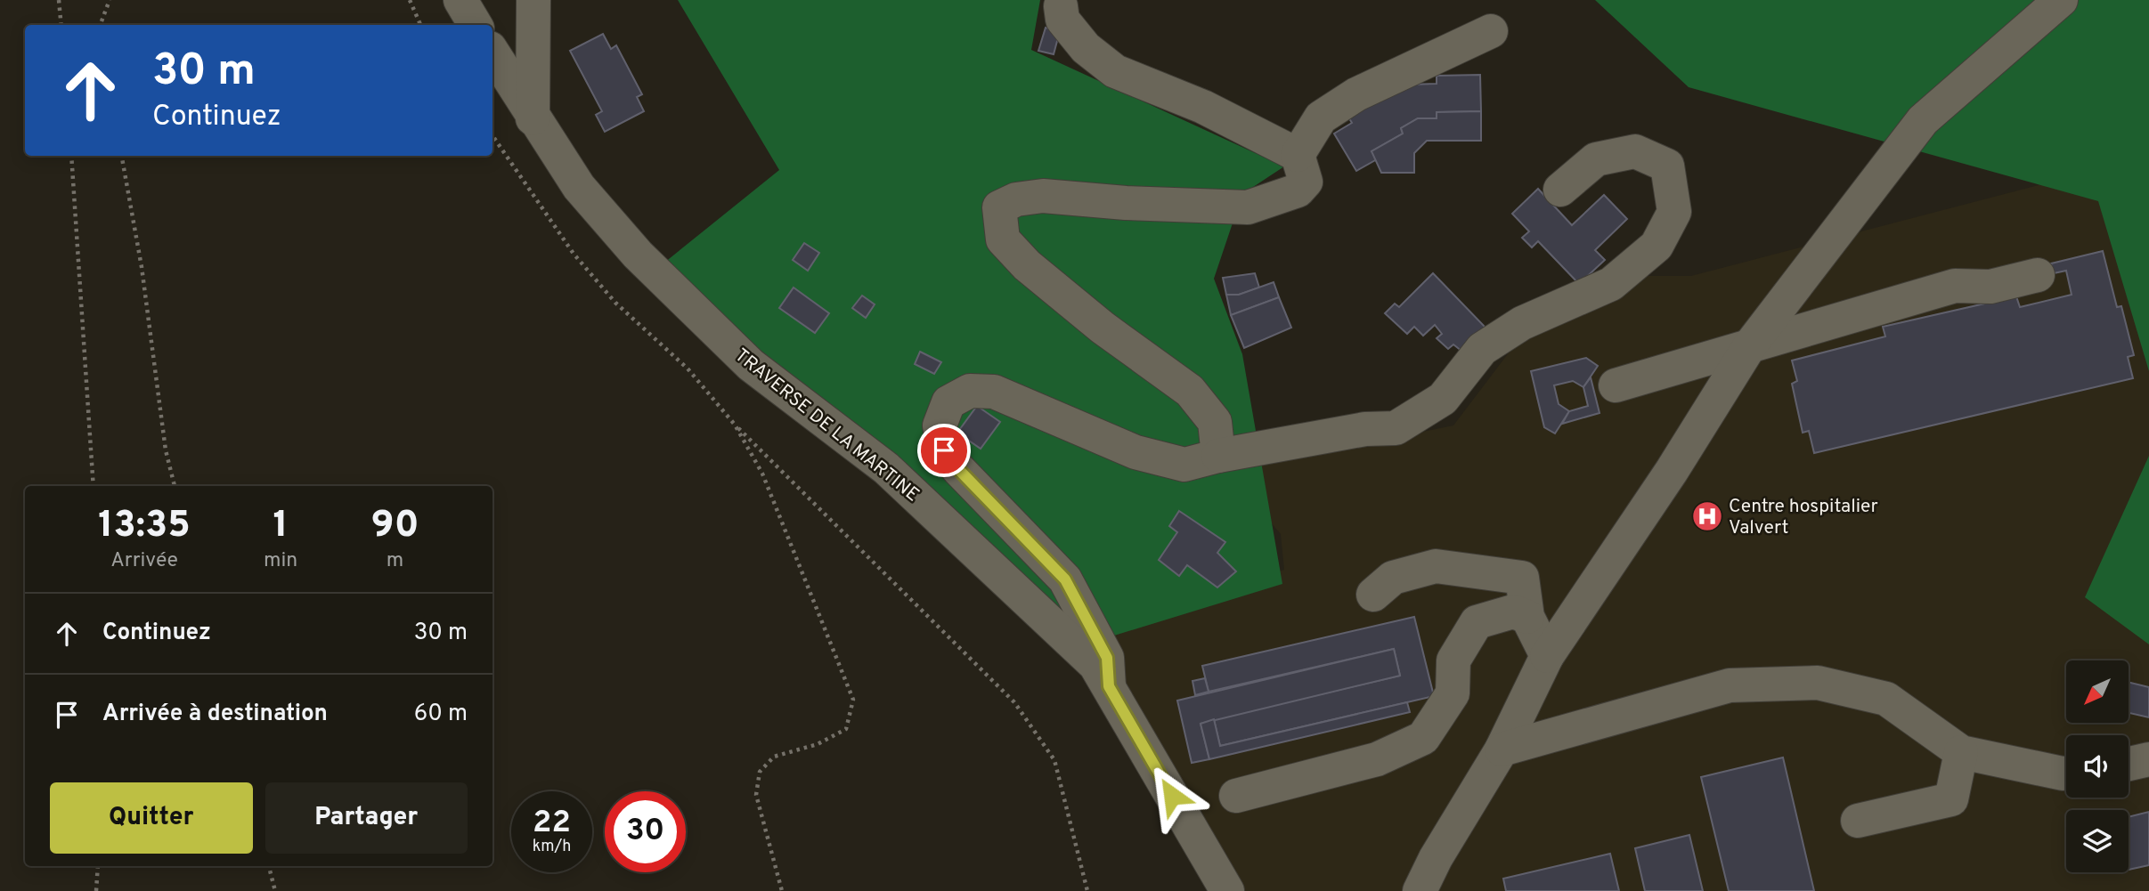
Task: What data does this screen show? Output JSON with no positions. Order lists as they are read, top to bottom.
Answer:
{
  "streets": {
    "street": ["TRAVERSE DE LA MARTINE"]
  },
  "places": {
    "hospital": ["Centre hospitalier Valvert"]
  },
  "north": "bottom left",
  "page": {
    "turn": ["30 m", "Continuez"],
    "eta": [
      "13:35",
      "Arrivée",
      "1",
      "min",
      "90",
      "m"
    ],
    "list": [
      {
        "name": "Continuez",
        "value": "30 m"
      },
      {
        "name": "Arrivée à destination",
        "value": "60 m"
      }
    ],
    "buttons": ["Quitter", "Partager"],
    "speed": "22 km/h",
    "limit": "30"
  }
}
